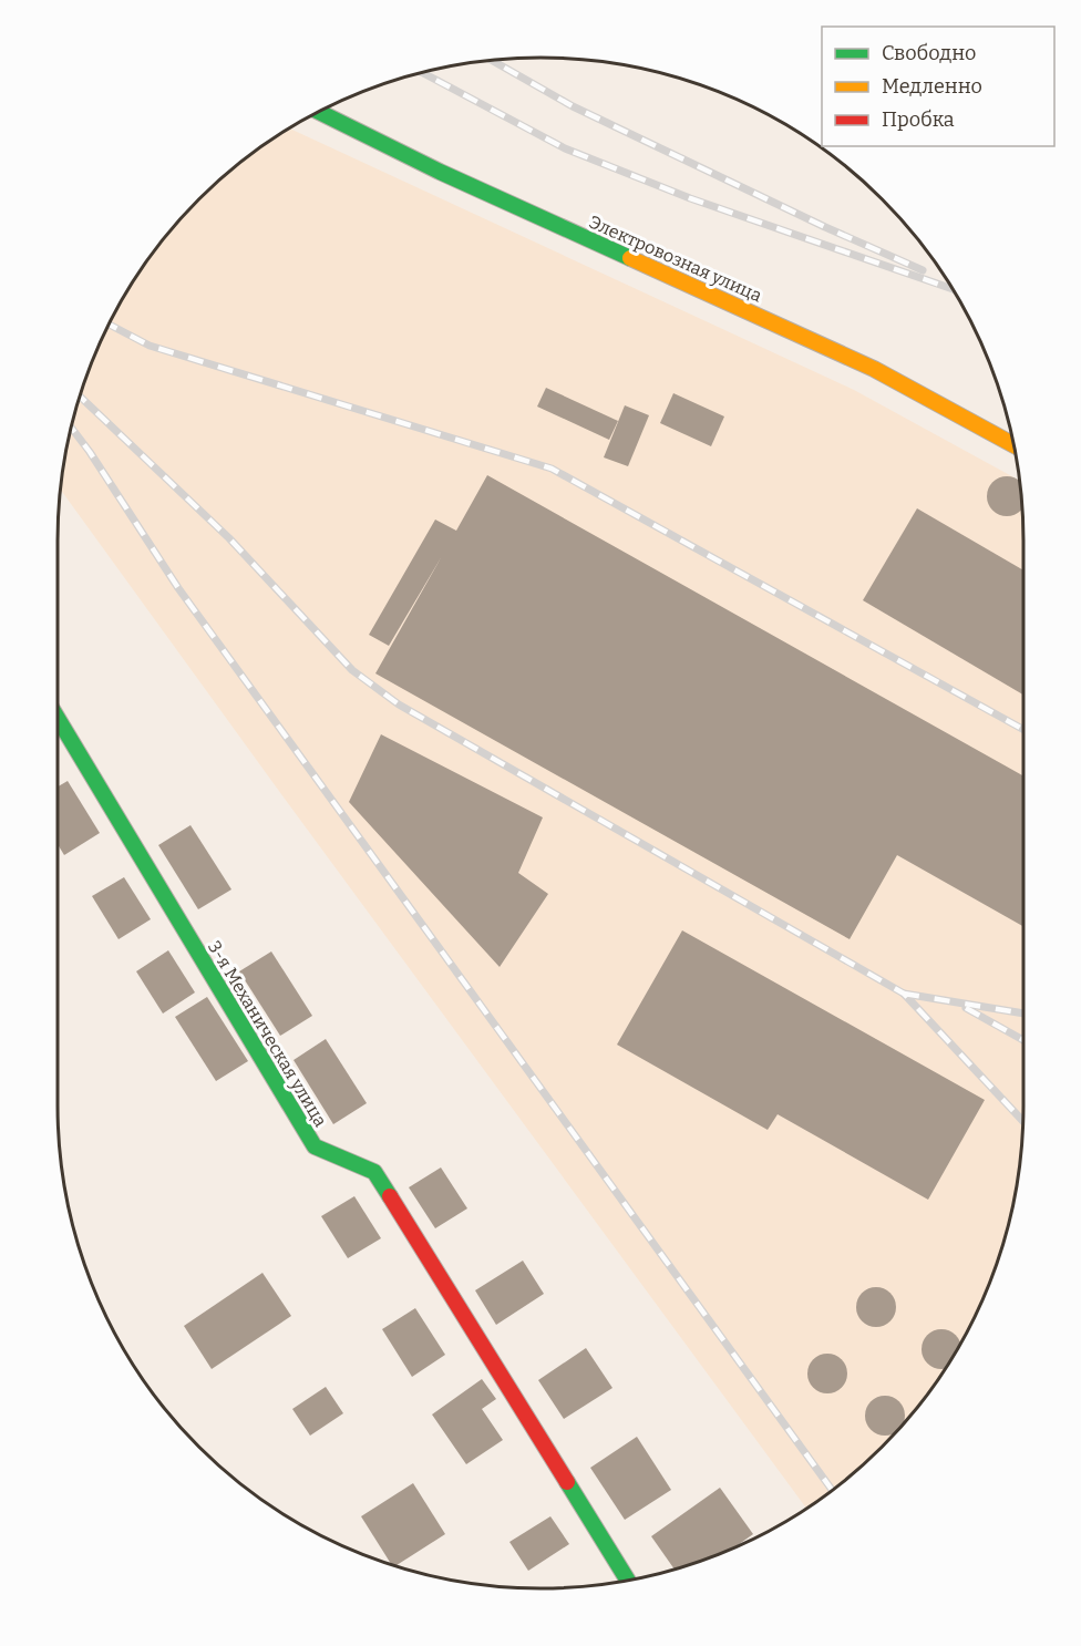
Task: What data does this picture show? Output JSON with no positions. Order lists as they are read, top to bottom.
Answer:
{
  "streets": {
    "street": ["Электровозная улица", "3-я Механическая улица"]
  },
  "legend": ["Свободно", "Медленно", "Пробка"]
}
